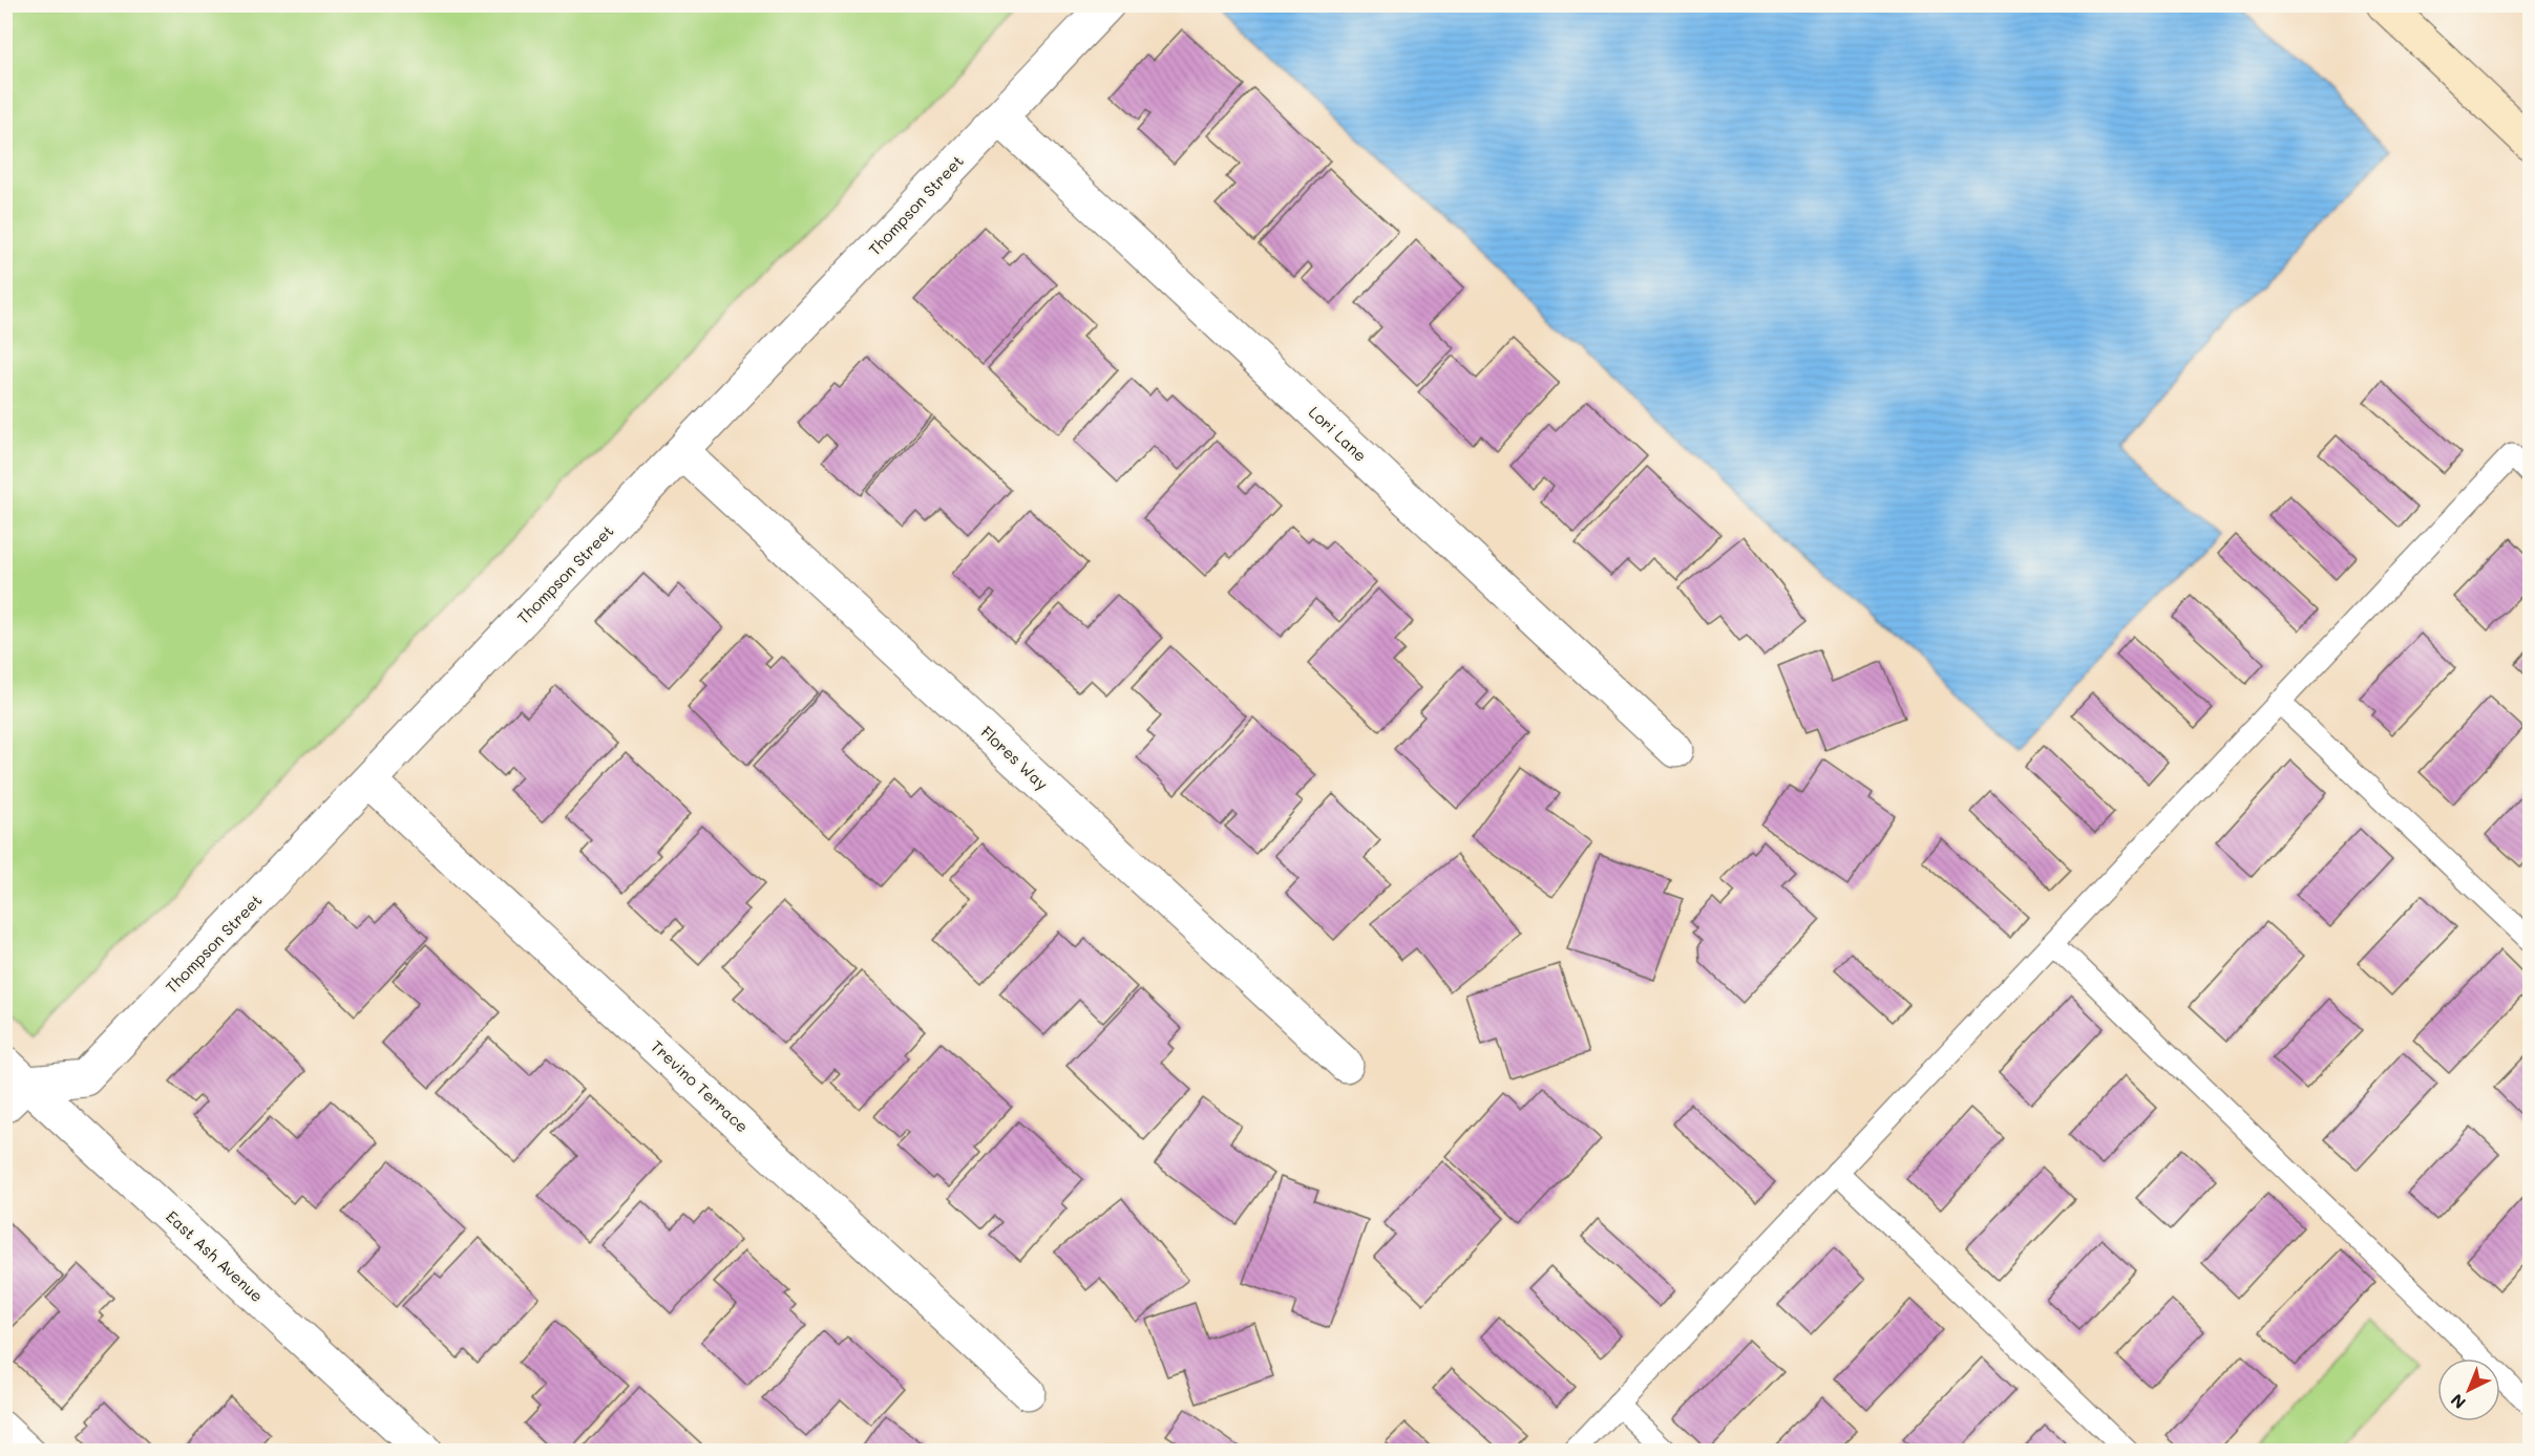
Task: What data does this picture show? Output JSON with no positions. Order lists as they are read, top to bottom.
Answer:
{
  "streets": {
    "street": [
      "Thompson Street",
      "Lori Lane",
      "Flores Way",
      "Trevino Terrace",
      "East Ash Avenue"
    ]
  },
  "crossings": [
    ["Thompson Street", "Lori Lane"],
    ["Thompson Street", "Flores Way"],
    ["Thompson Street", "Trevino Terrace"],
    ["Thompson Street", "East Ash Avenue"]
  ],
  "north": "bottom left"
}
